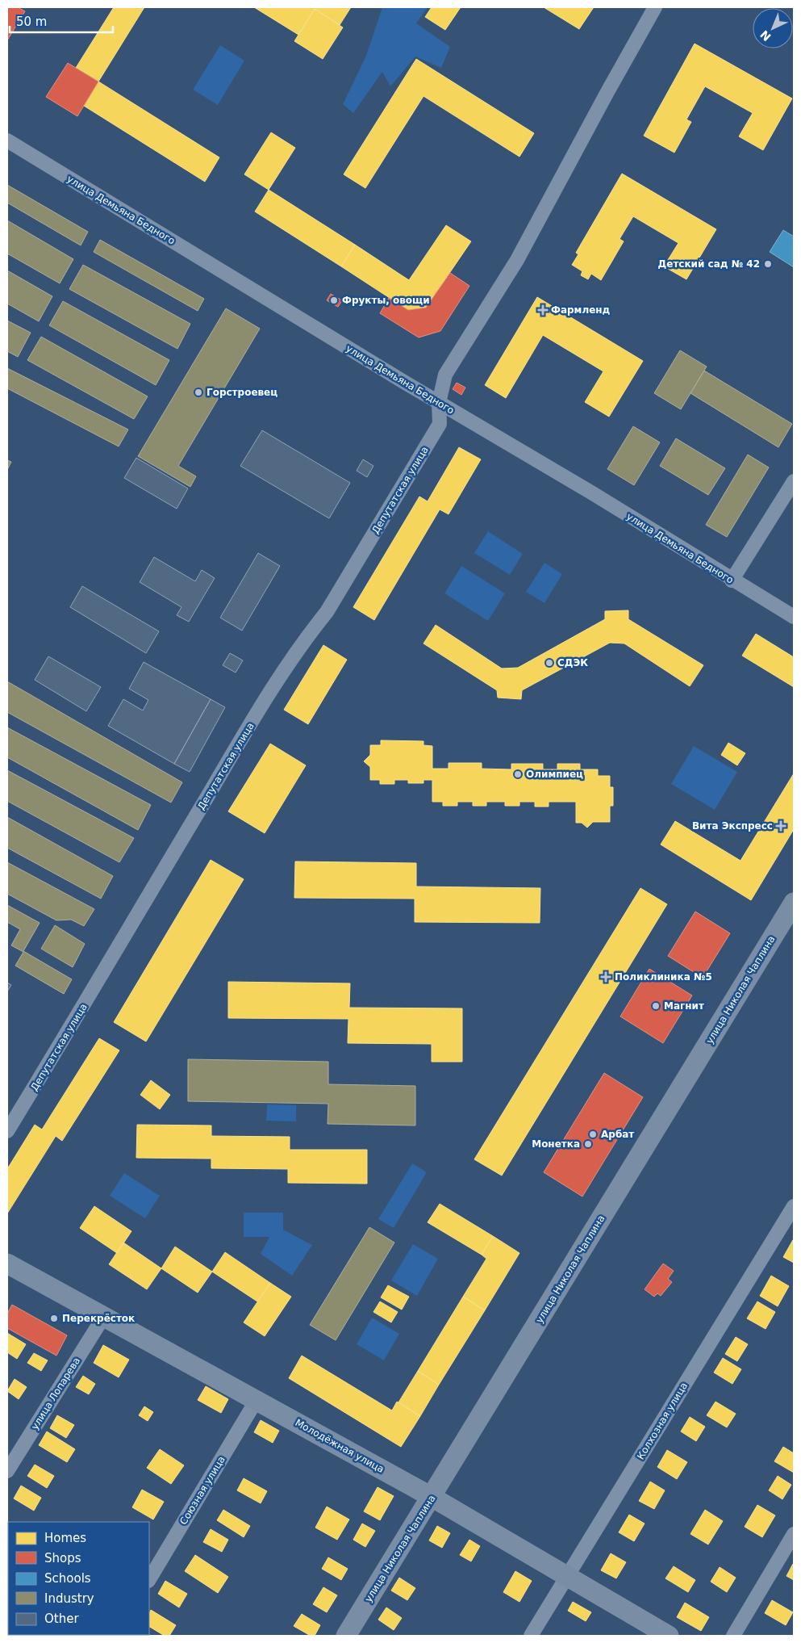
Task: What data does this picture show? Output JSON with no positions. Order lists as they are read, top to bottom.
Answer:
{
  "streets": {
    "street": [
      "улица Демьяна Бедного",
      "Депутатская улица",
      "улица Николая Чаплина",
      "улица Лопарева",
      "Колхозная улица",
      "Молодёжная улица",
      "Союзная улица"
    ]
  },
  "crossings": [
    ["улица Демьяна Бедного", "Депутатская улица"],
    ["улица Николая Чаплина", "Молодёжная улица"],
    ["улица Лопарева", "Молодёжная улица"],
    ["Колхозная улица", "Молодёжная улица"],
    ["Молодёжная улица", "Союзная улица"]
  ],
  "places": {
    "other": [
      "Детский сад № 42",
      "Фрукты, овощи",
      "Горстроевец",
      "СДЭК",
      "Олимпиец",
      "Магнит",
      "Арбат",
      "Монетка",
      "Перекрёсток"
    ],
    "health": ["Фармленд", "Вита Экспресс", "Поликлиника №5"]
  },
  "legend": [
    "Homes",
    "Shops",
    "Schools",
    "Industry",
    "Other"
  ],
  "scale_bar": "50 m",
  "north": "bottom left"
}
